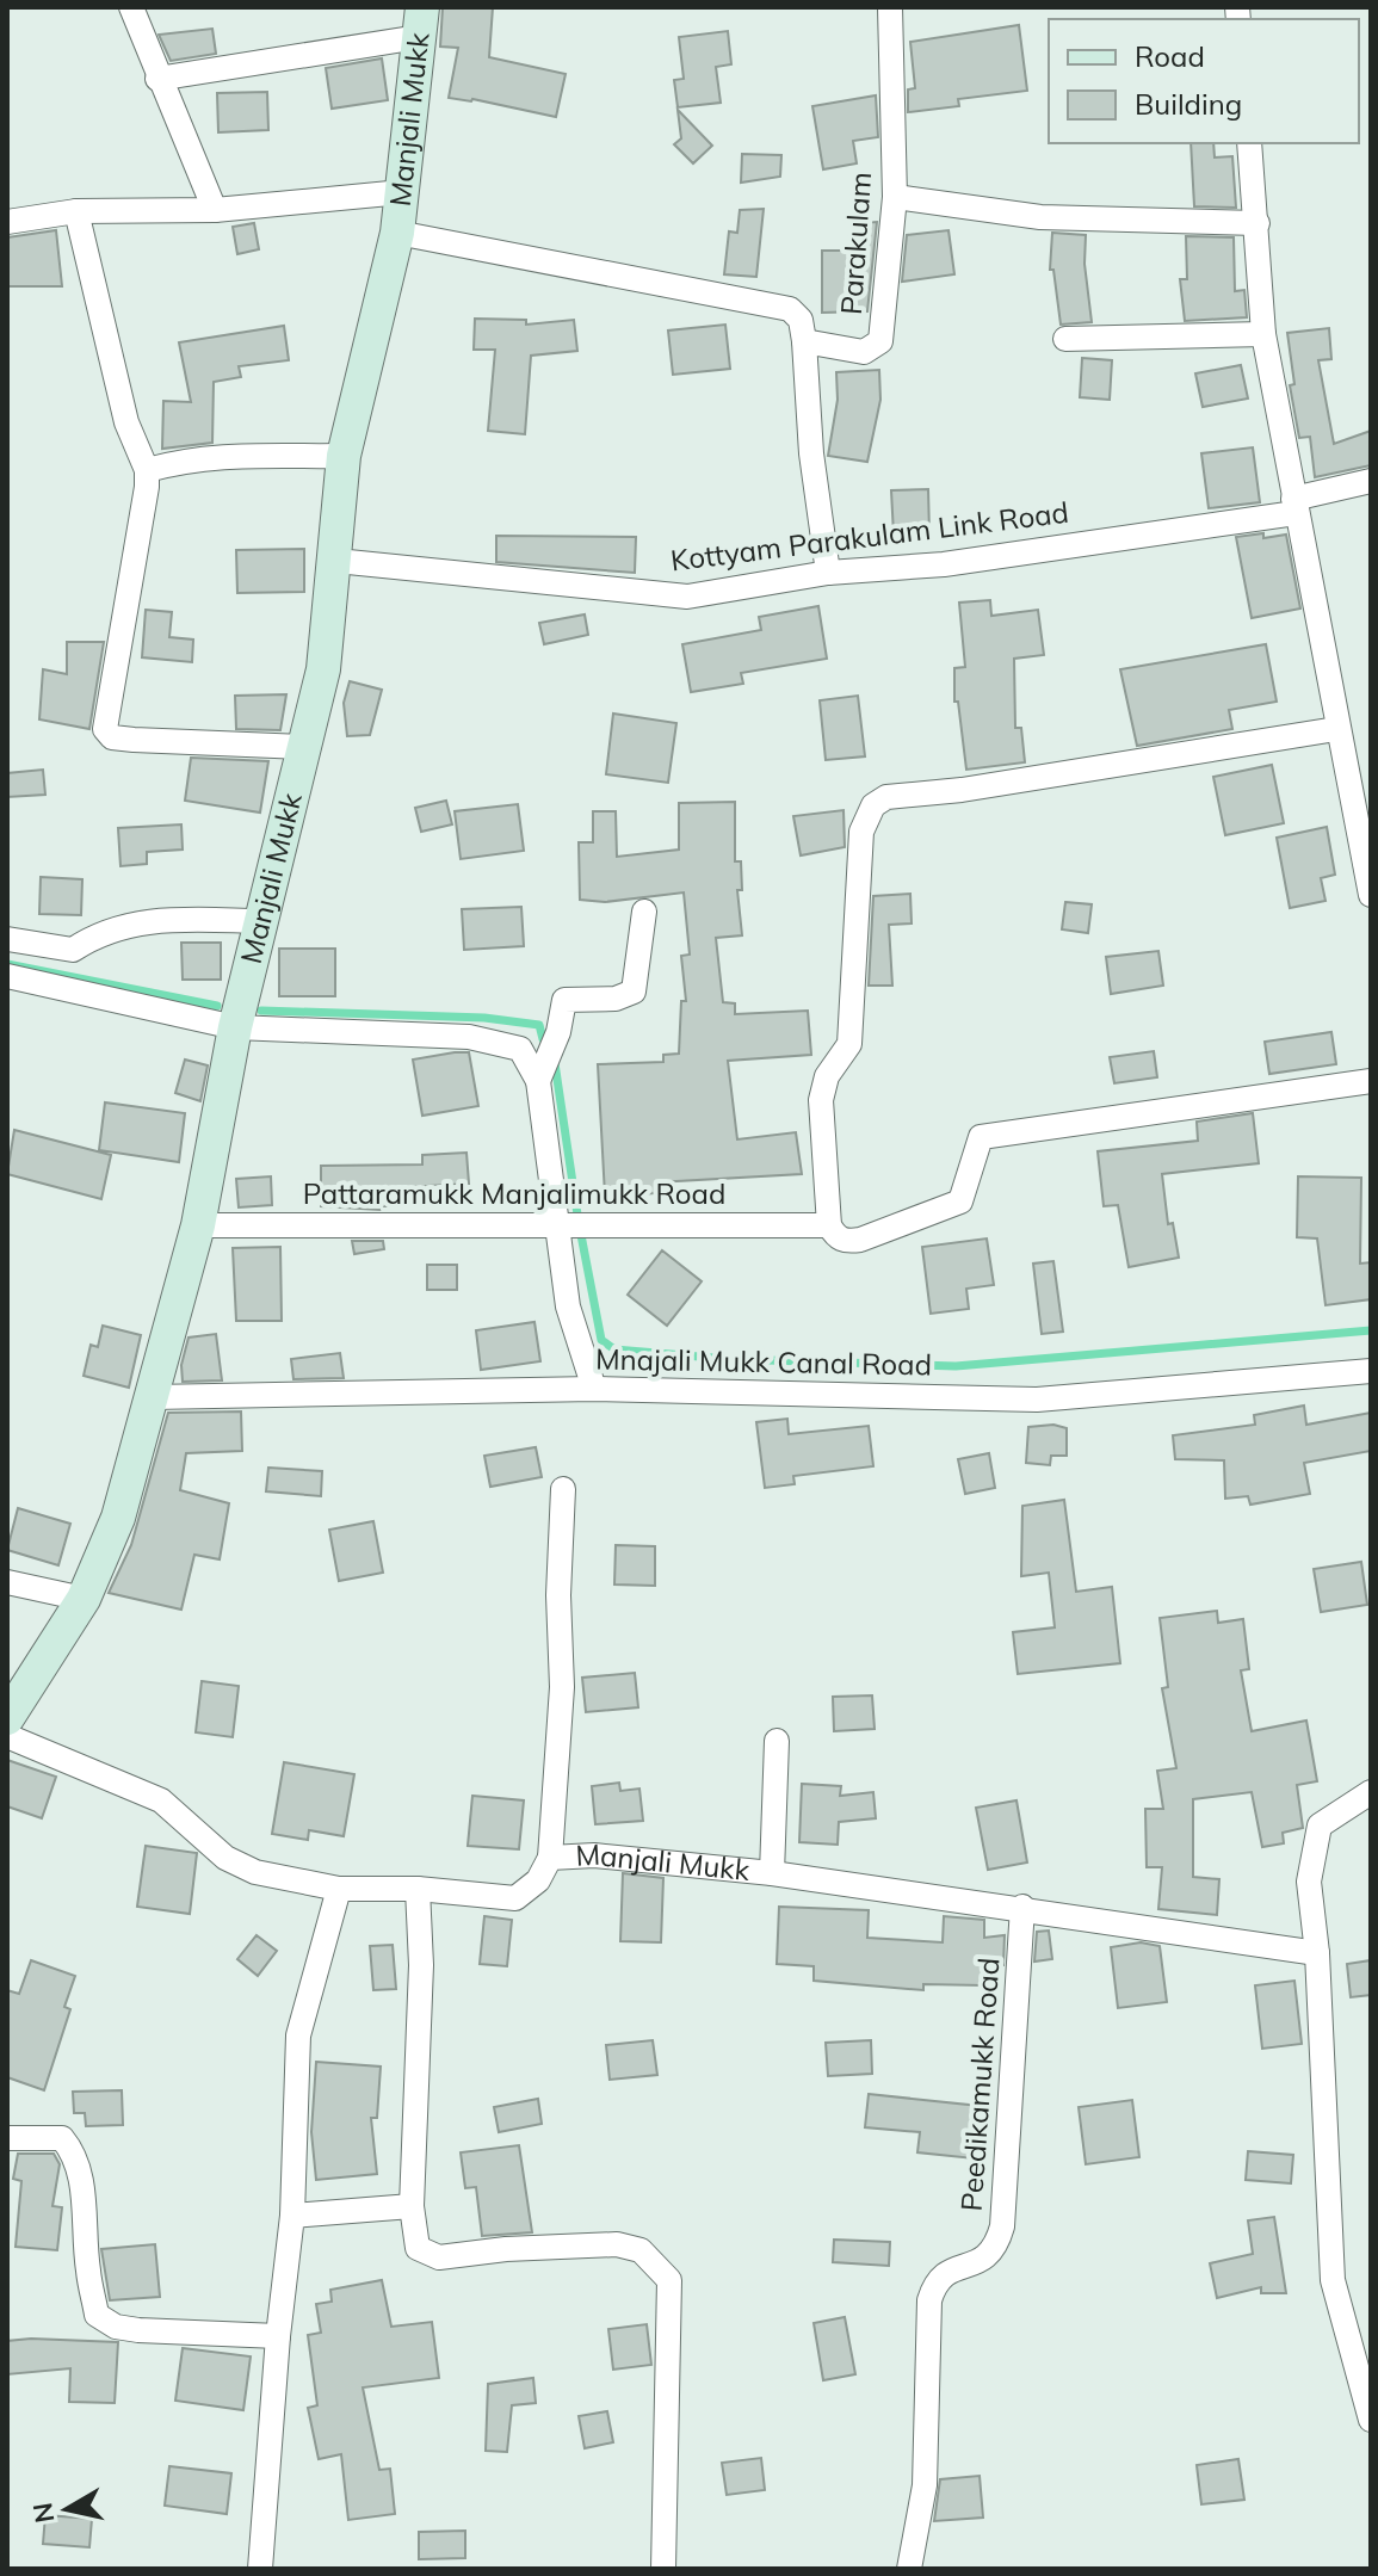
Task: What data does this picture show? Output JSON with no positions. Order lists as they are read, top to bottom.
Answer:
{
  "streets": {
    "street": [
      "Manjali Mukk",
      "Parakulam",
      "Kottyam Parakulam Link Road",
      "Pattaramukk Manjalimukk Road",
      "Mnajali Mukk Canal Road",
      "Peedikamukk Road"
    ]
  },
  "crossings": [
    ["Manjali Mukk", "Kottyam Parakulam Link Road"],
    ["Manjali Mukk", "Pattaramukk Manjalimukk Road"],
    ["Manjali Mukk", "Mnajali Mukk Canal Road"],
    ["Manjali Mukk", "Peedikamukk Road"],
    ["Parakulam", "Kottyam Parakulam Link Road"]
  ],
  "legend": ["Road", "Building"],
  "north": "left"
}
